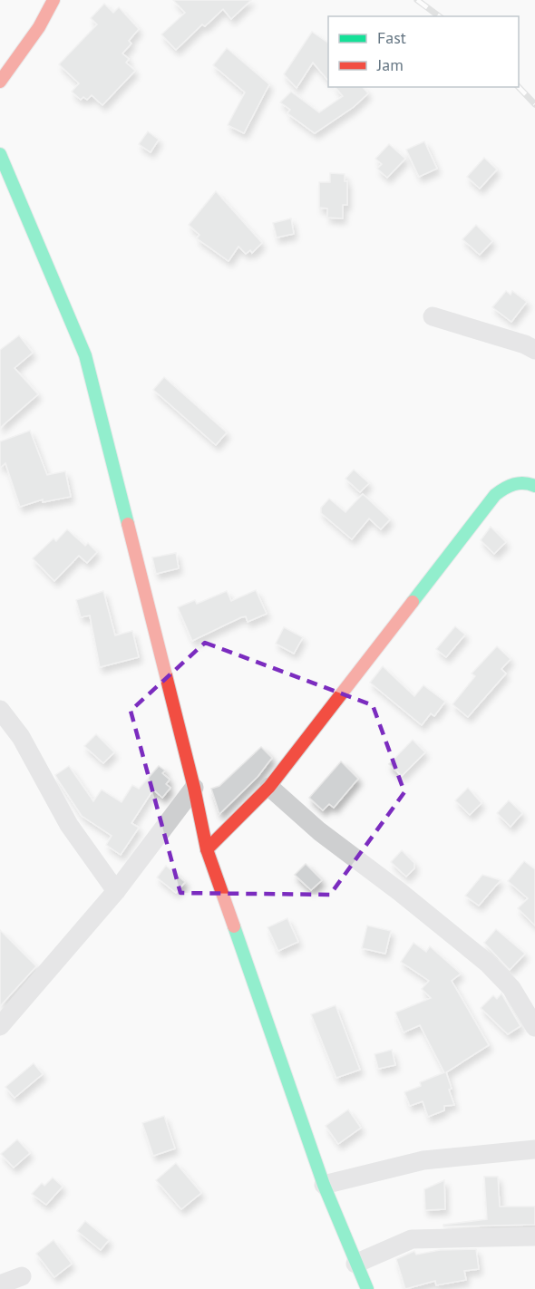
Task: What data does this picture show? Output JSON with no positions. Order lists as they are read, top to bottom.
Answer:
{
  "legend": ["Fast", "Jam"]
}
